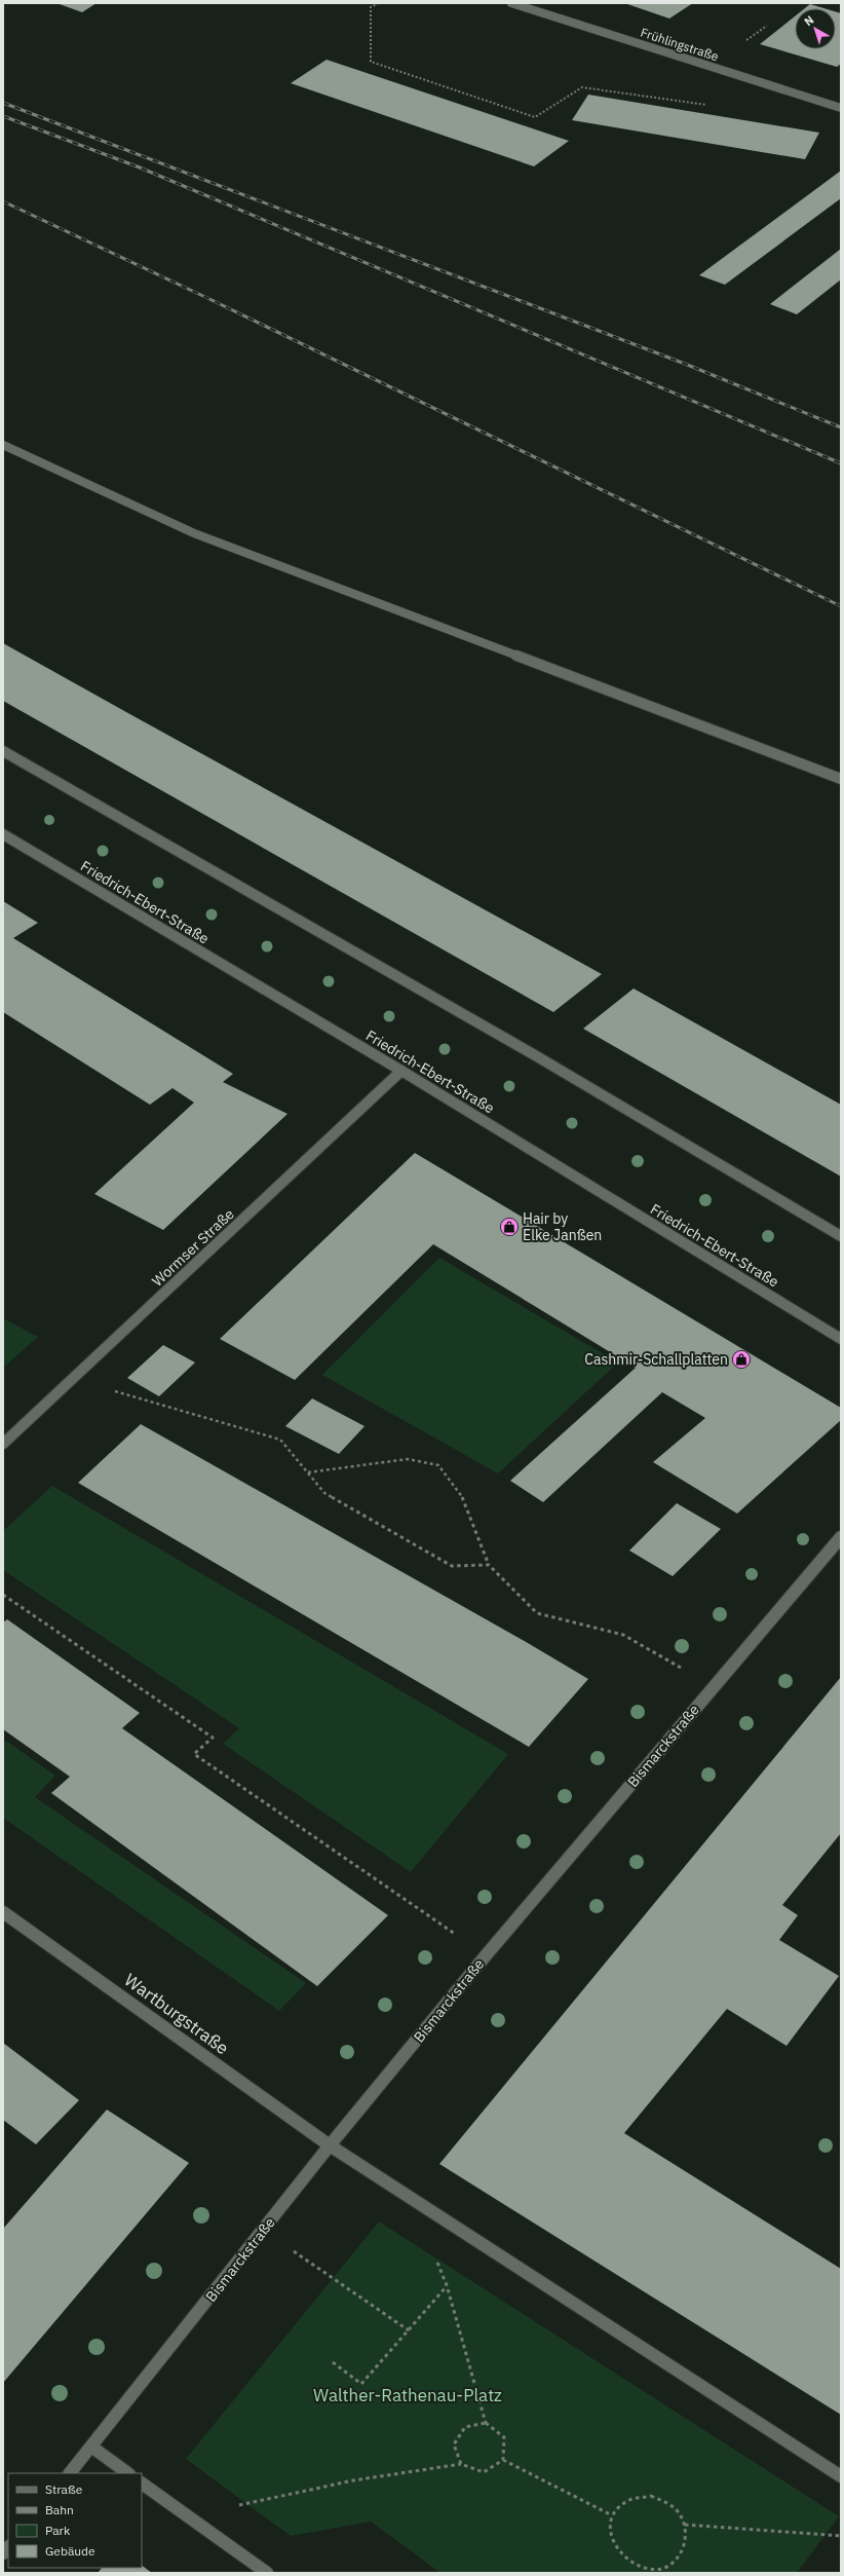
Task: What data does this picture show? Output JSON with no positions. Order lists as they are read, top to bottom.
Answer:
{
  "streets": {
    "street": [
      "Frühlingstraße",
      "Friedrich-Ebert-Straße",
      "Wormser Straße",
      "Bismarckstraße",
      "Wartburgstraße"
    ]
  },
  "crossings": [
    ["Friedrich-Ebert-Straße", "Wormser Straße"],
    ["Bismarckstraße", "Wartburgstraße"]
  ],
  "parks": ["Walther-Rathenau-Platz"],
  "places": {
    "shop": ["Hair by Elke Janßen", "Cashmir-Schallplatten"]
  },
  "legend": [
    "Straße",
    "Bahn",
    "Park",
    "Gebäude"
  ],
  "north": "top left"
}
